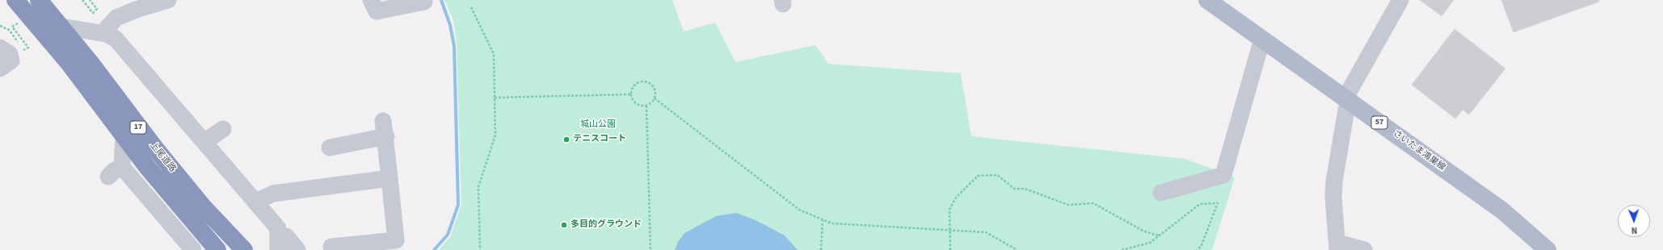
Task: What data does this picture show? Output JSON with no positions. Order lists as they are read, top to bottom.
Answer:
{
  "streets": {
    "highway": ["17", "上尾道路"],
    "main road": ["57", "さいたま鴻巣線"]
  },
  "parks": ["城山公園"],
  "places": ["テニスコート", "多目的グラウンド"],
  "north": "bottom"
}
